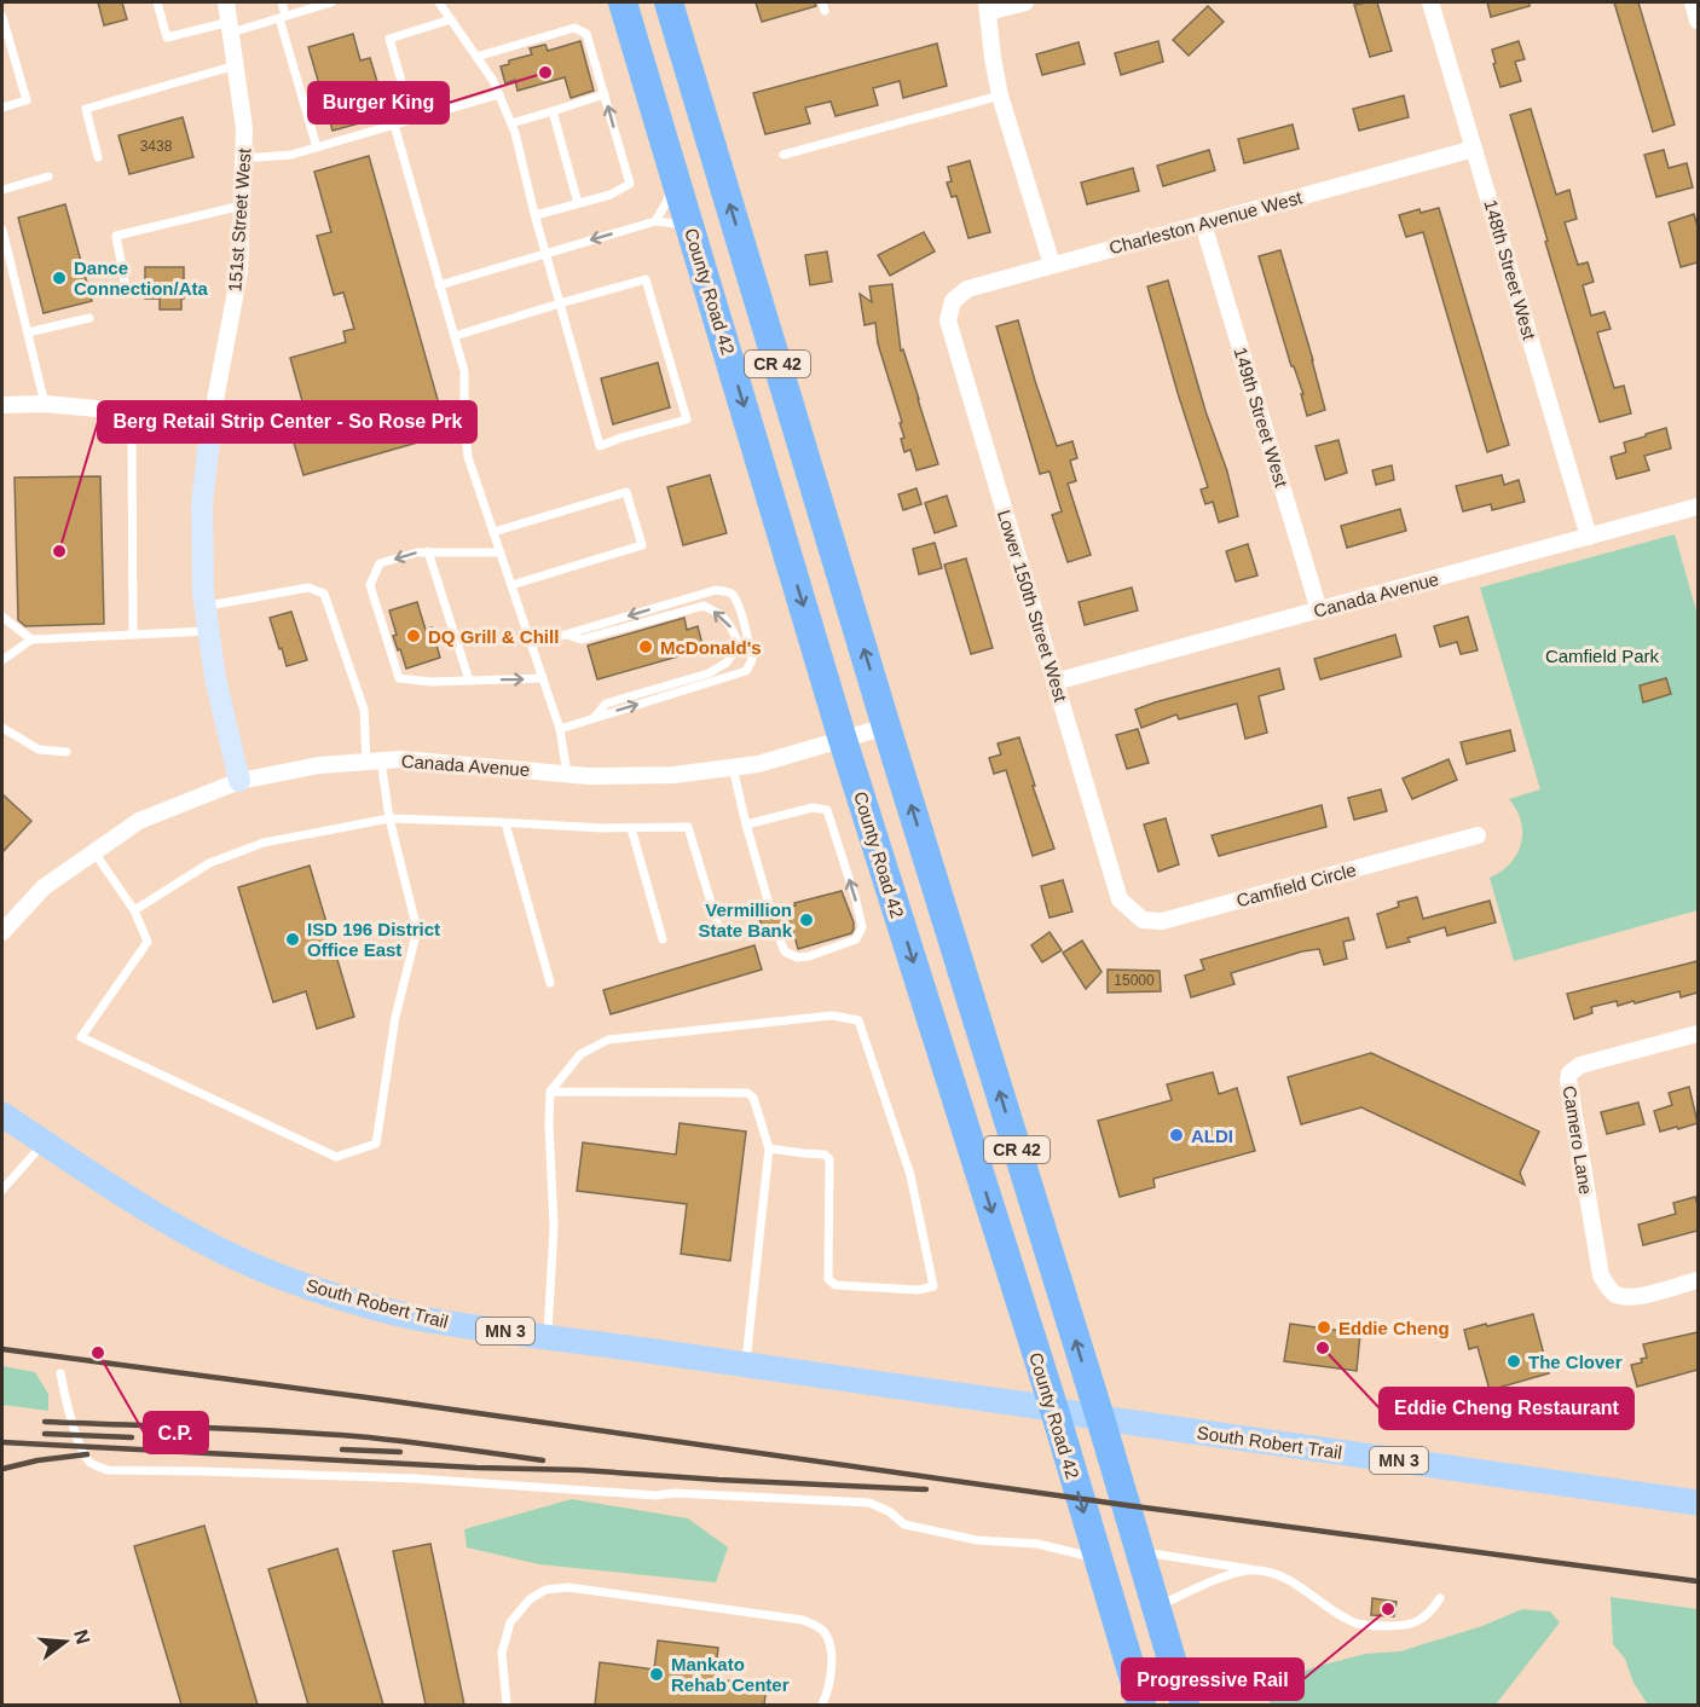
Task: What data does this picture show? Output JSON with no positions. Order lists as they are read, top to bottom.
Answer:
{
  "streets": {
    "highway": ["County Road 42", "CR 42"],
    "main road": ["South Robert Trail", "MN 3"],
    "street": [
      "151st Street West",
      "Charleston Avenue West",
      "148th Street West",
      "149th Street West",
      "Canada Avenue",
      "Lower 150th Street West",
      "Camfield Circle",
      "Camero Lane"
    ]
  },
  "crossings": [
    ["151st Street West", "Canada Avenue"],
    ["Charleston Avenue West", "148th Street West"],
    ["Charleston Avenue West", "149th Street West"],
    ["Charleston Avenue West", "Lower 150th Street West"],
    ["148th Street West", "Canada Avenue"],
    ["County Road 42", "Canada Avenue"],
    ["County Road 42", "South Robert Trail"],
    ["County Road 42", "MN 3"],
    ["CR 42", "Canada Avenue"],
    ["CR 42", "South Robert Trail"],
    ["CR 42", "MN 3"],
    ["149th Street West", "Canada Avenue"],
    ["Canada Avenue", "Lower 150th Street West"],
    ["Lower 150th Street West", "Camfield Circle"],
    ["South Robert Trail", "MN 3"]
  ],
  "parks": ["Camfield Park"],
  "places": [
    "Burger King",
    "Dance Connection/Ata",
    "Berg Retail Strip Center - So Rose Prk",
    "DQ Grill & Chill",
    "McDonald's",
    "Vermillion State Bank",
    "ISD 196 District Office East",
    "ALDI",
    "Eddie Cheng",
    "Eddie Cheng Restaurant",
    "C.P.",
    "The Clover",
    "Progressive Rail",
    "Mankato Rehab Center"
  ],
  "house_numbers": ["3438", "15000"],
  "north": "right"
}
